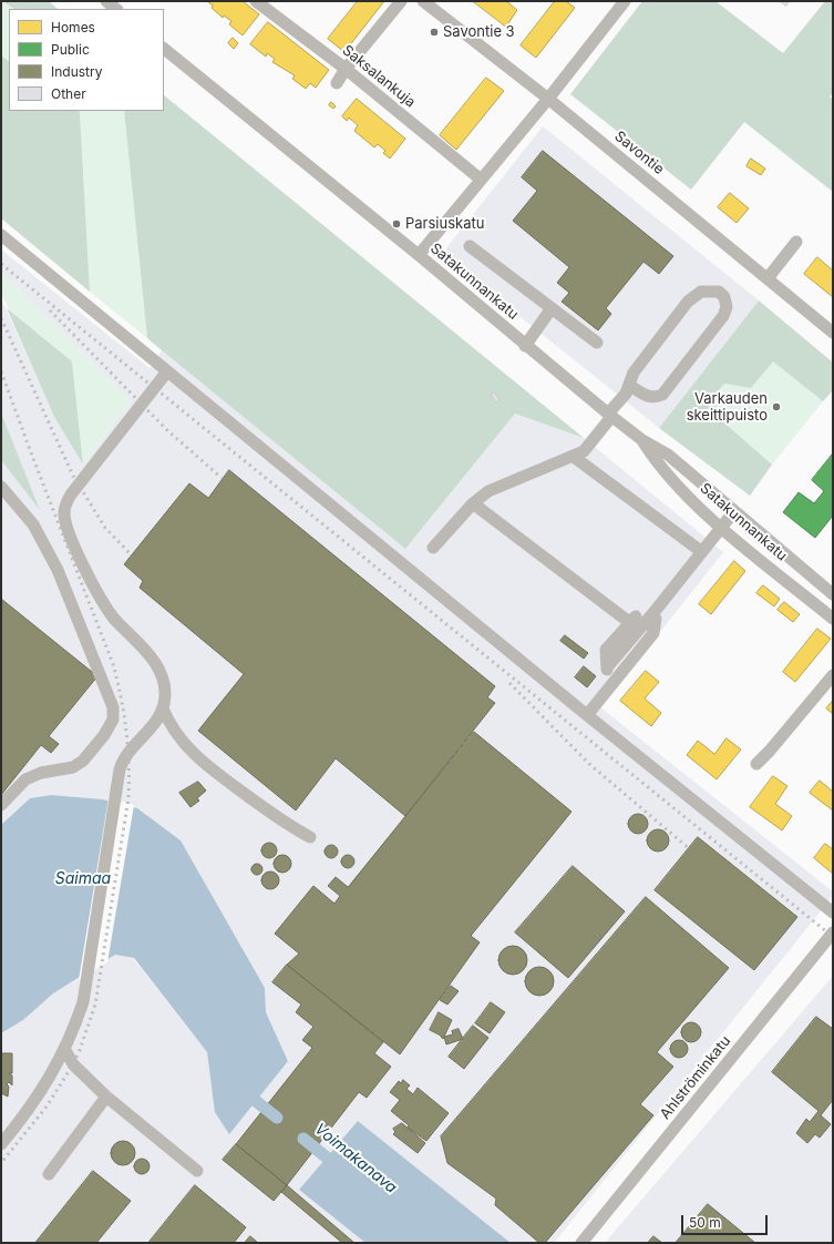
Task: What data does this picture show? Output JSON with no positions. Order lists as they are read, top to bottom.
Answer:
{
  "streets": {
    "street": [
      "Saksalankuja",
      "Savontie",
      "Satakunnankatu",
      "Ahlströminkatu"
    ]
  },
  "water": ["Saimaa", "Voimakanava"],
  "places": ["Savontie 3", "Parsiuskatu", "Varkauden skeittipuisto"],
  "legend": [
    "Homes",
    "Public",
    "Industry",
    "Other"
  ],
  "scale_bar": "50 m"
}
